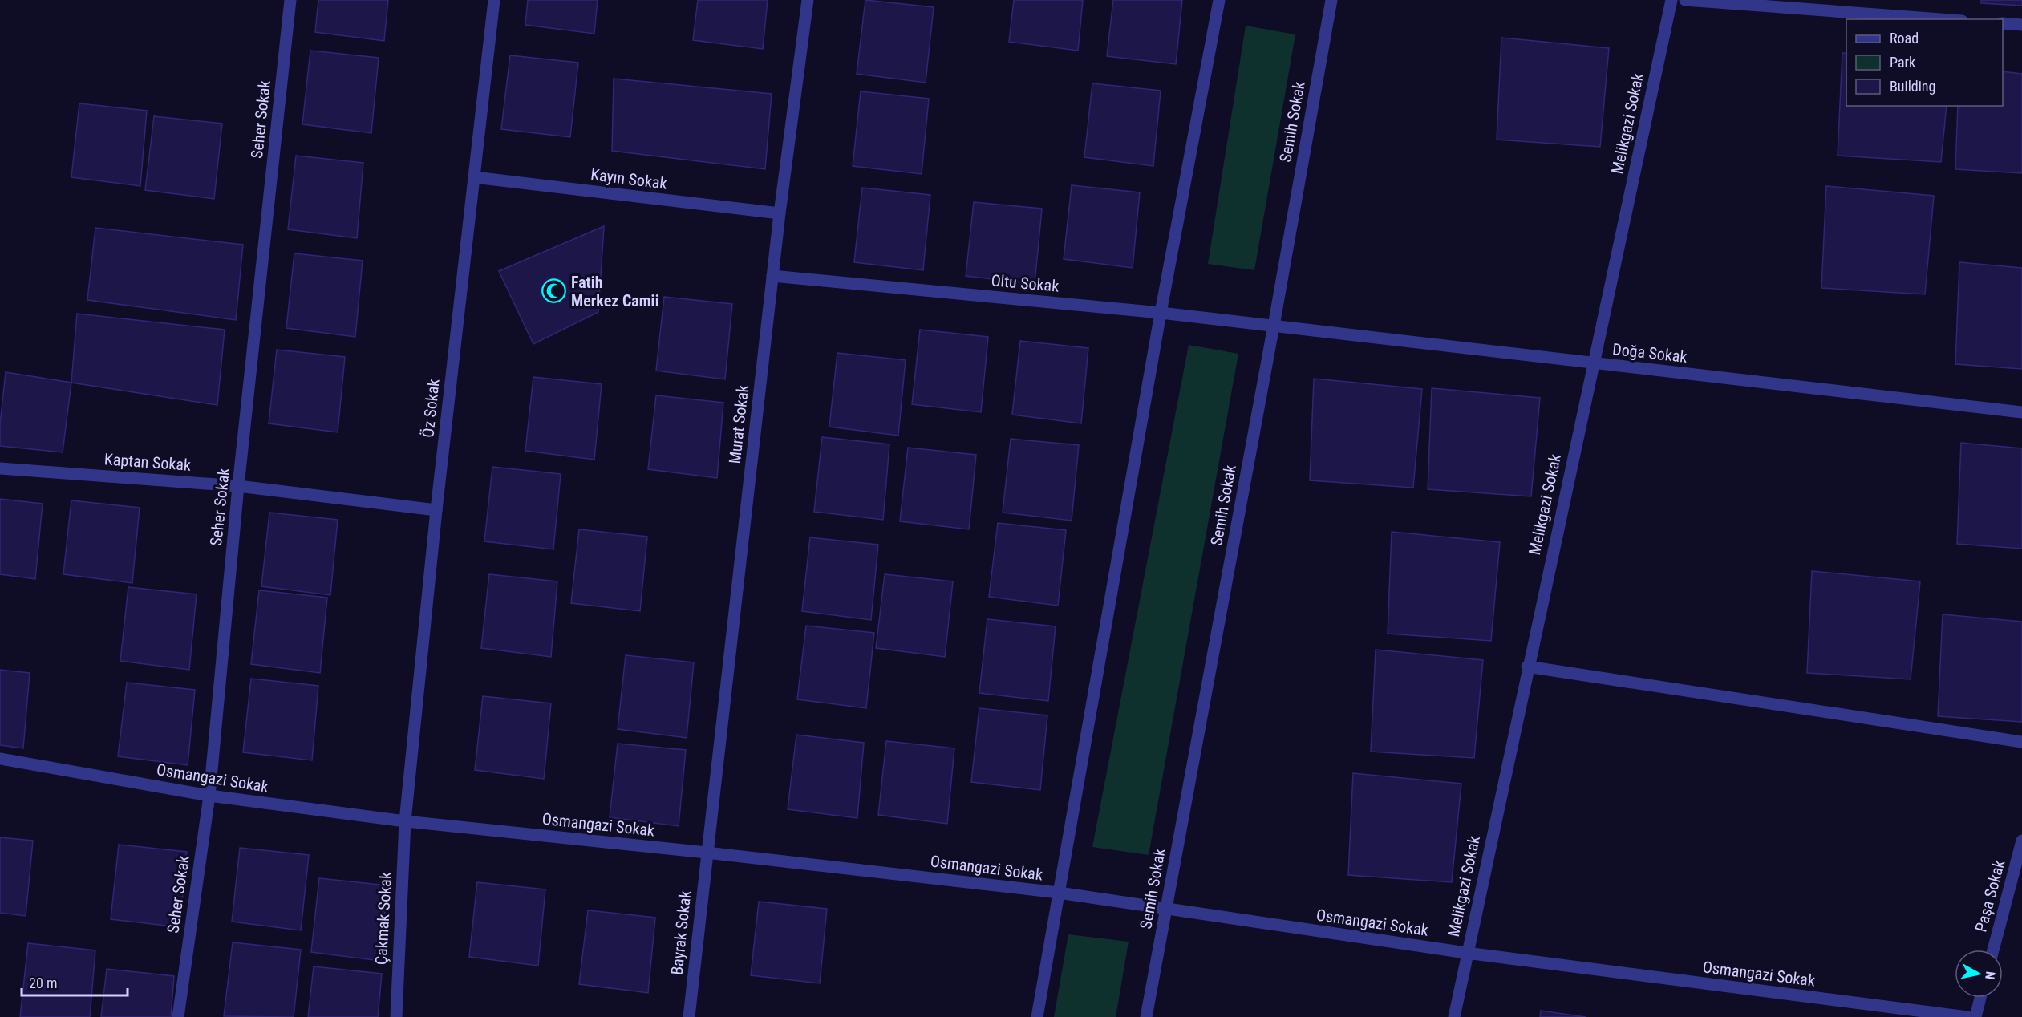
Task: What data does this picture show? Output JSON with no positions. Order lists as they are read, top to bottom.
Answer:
{
  "streets": {
    "street": [
      "Seher Sokak",
      "Semih Sokak",
      "Melikgazi Sokak",
      "Kayın Sokak",
      "Oltu Sokak",
      "Doğa Sokak",
      "Öz Sokak",
      "Murat Sokak",
      "Kaptan Sokak",
      "Osmangazi Sokak",
      "Paşa Sokak",
      "Çakmak Sokak",
      "Bayrak Sokak"
    ]
  },
  "crossings": [
    ["Seher Sokak", "Kaptan Sokak"],
    ["Seher Sokak", "Osmangazi Sokak"],
    ["Semih Sokak", "Oltu Sokak"],
    ["Semih Sokak", "Doğa Sokak"],
    ["Semih Sokak", "Osmangazi Sokak"],
    ["Melikgazi Sokak", "Doğa Sokak"],
    ["Melikgazi Sokak", "Osmangazi Sokak"],
    ["Kayın Sokak", "Öz Sokak"],
    ["Kayın Sokak", "Murat Sokak"],
    ["Oltu Sokak", "Doğa Sokak"],
    ["Oltu Sokak", "Murat Sokak"],
    ["Öz Sokak", "Kaptan Sokak"],
    ["Öz Sokak", "Osmangazi Sokak"],
    ["Öz Sokak", "Çakmak Sokak"],
    ["Murat Sokak", "Osmangazi Sokak"],
    ["Murat Sokak", "Bayrak Sokak"],
    ["Osmangazi Sokak", "Çakmak Sokak"],
    ["Osmangazi Sokak", "Bayrak Sokak"]
  ],
  "places": {
    "mosque": ["Fatih Merkez Camii"]
  },
  "legend": ["Road", "Park", "Building"],
  "scale_bar": "20 m",
  "north": "right"
}
